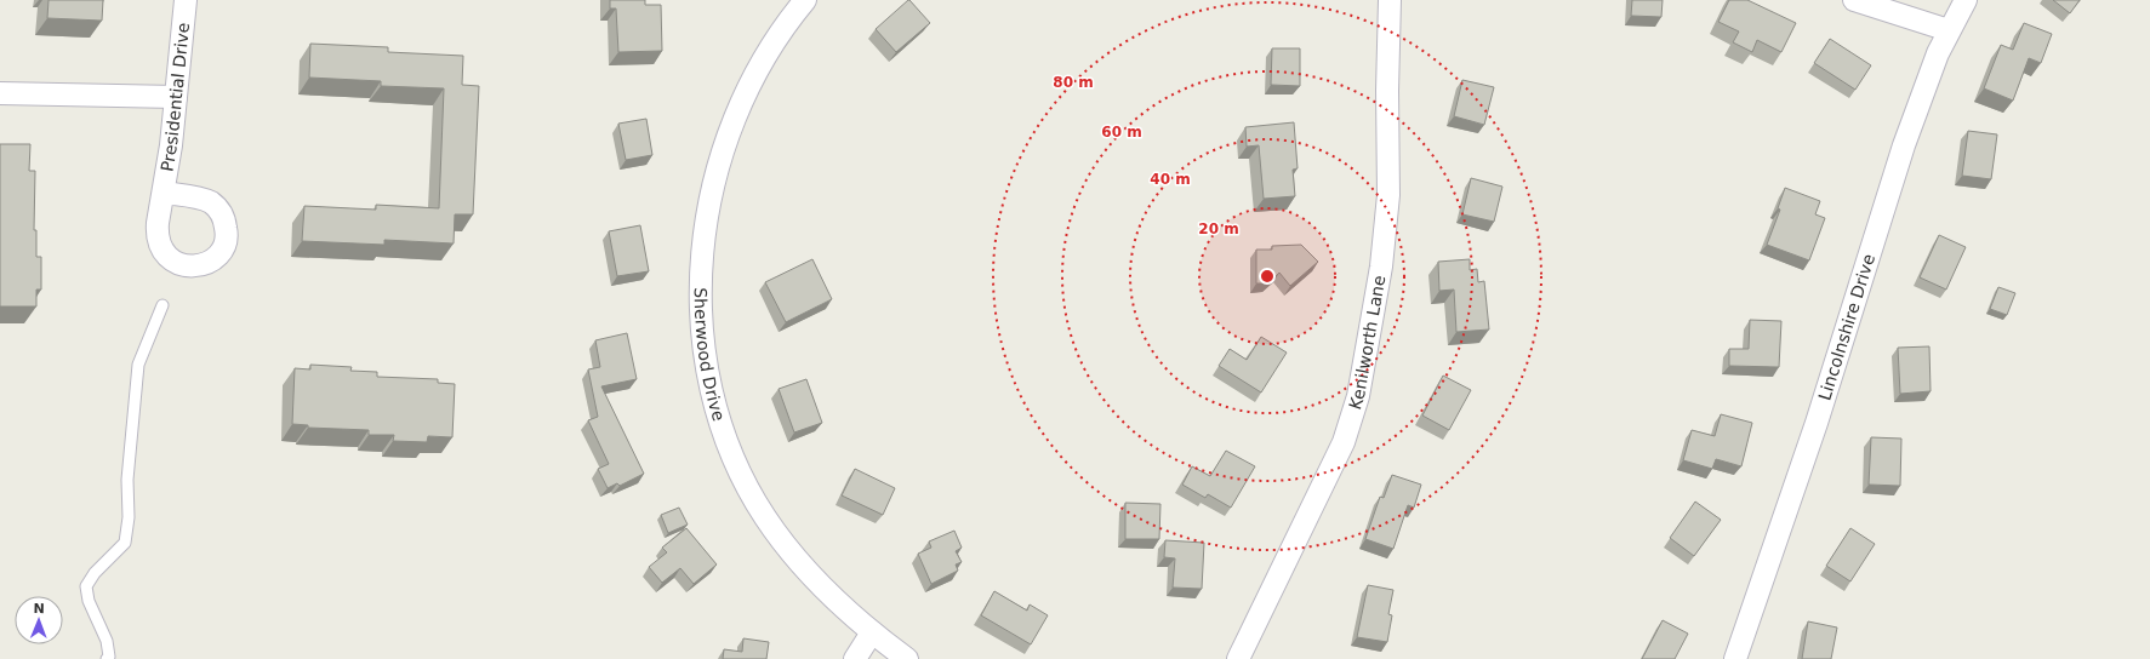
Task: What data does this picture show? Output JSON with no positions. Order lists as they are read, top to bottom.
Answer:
{
  "streets": {
    "street": [
      "Presidential Drive",
      "Lincolnshire Drive",
      "Kenilworth Lane",
      "Sherwood Drive"
    ]
  },
  "north": "top",
  "rings": [
    "80 m",
    "60 m",
    "40 m",
    "20 m"
  ]
}
